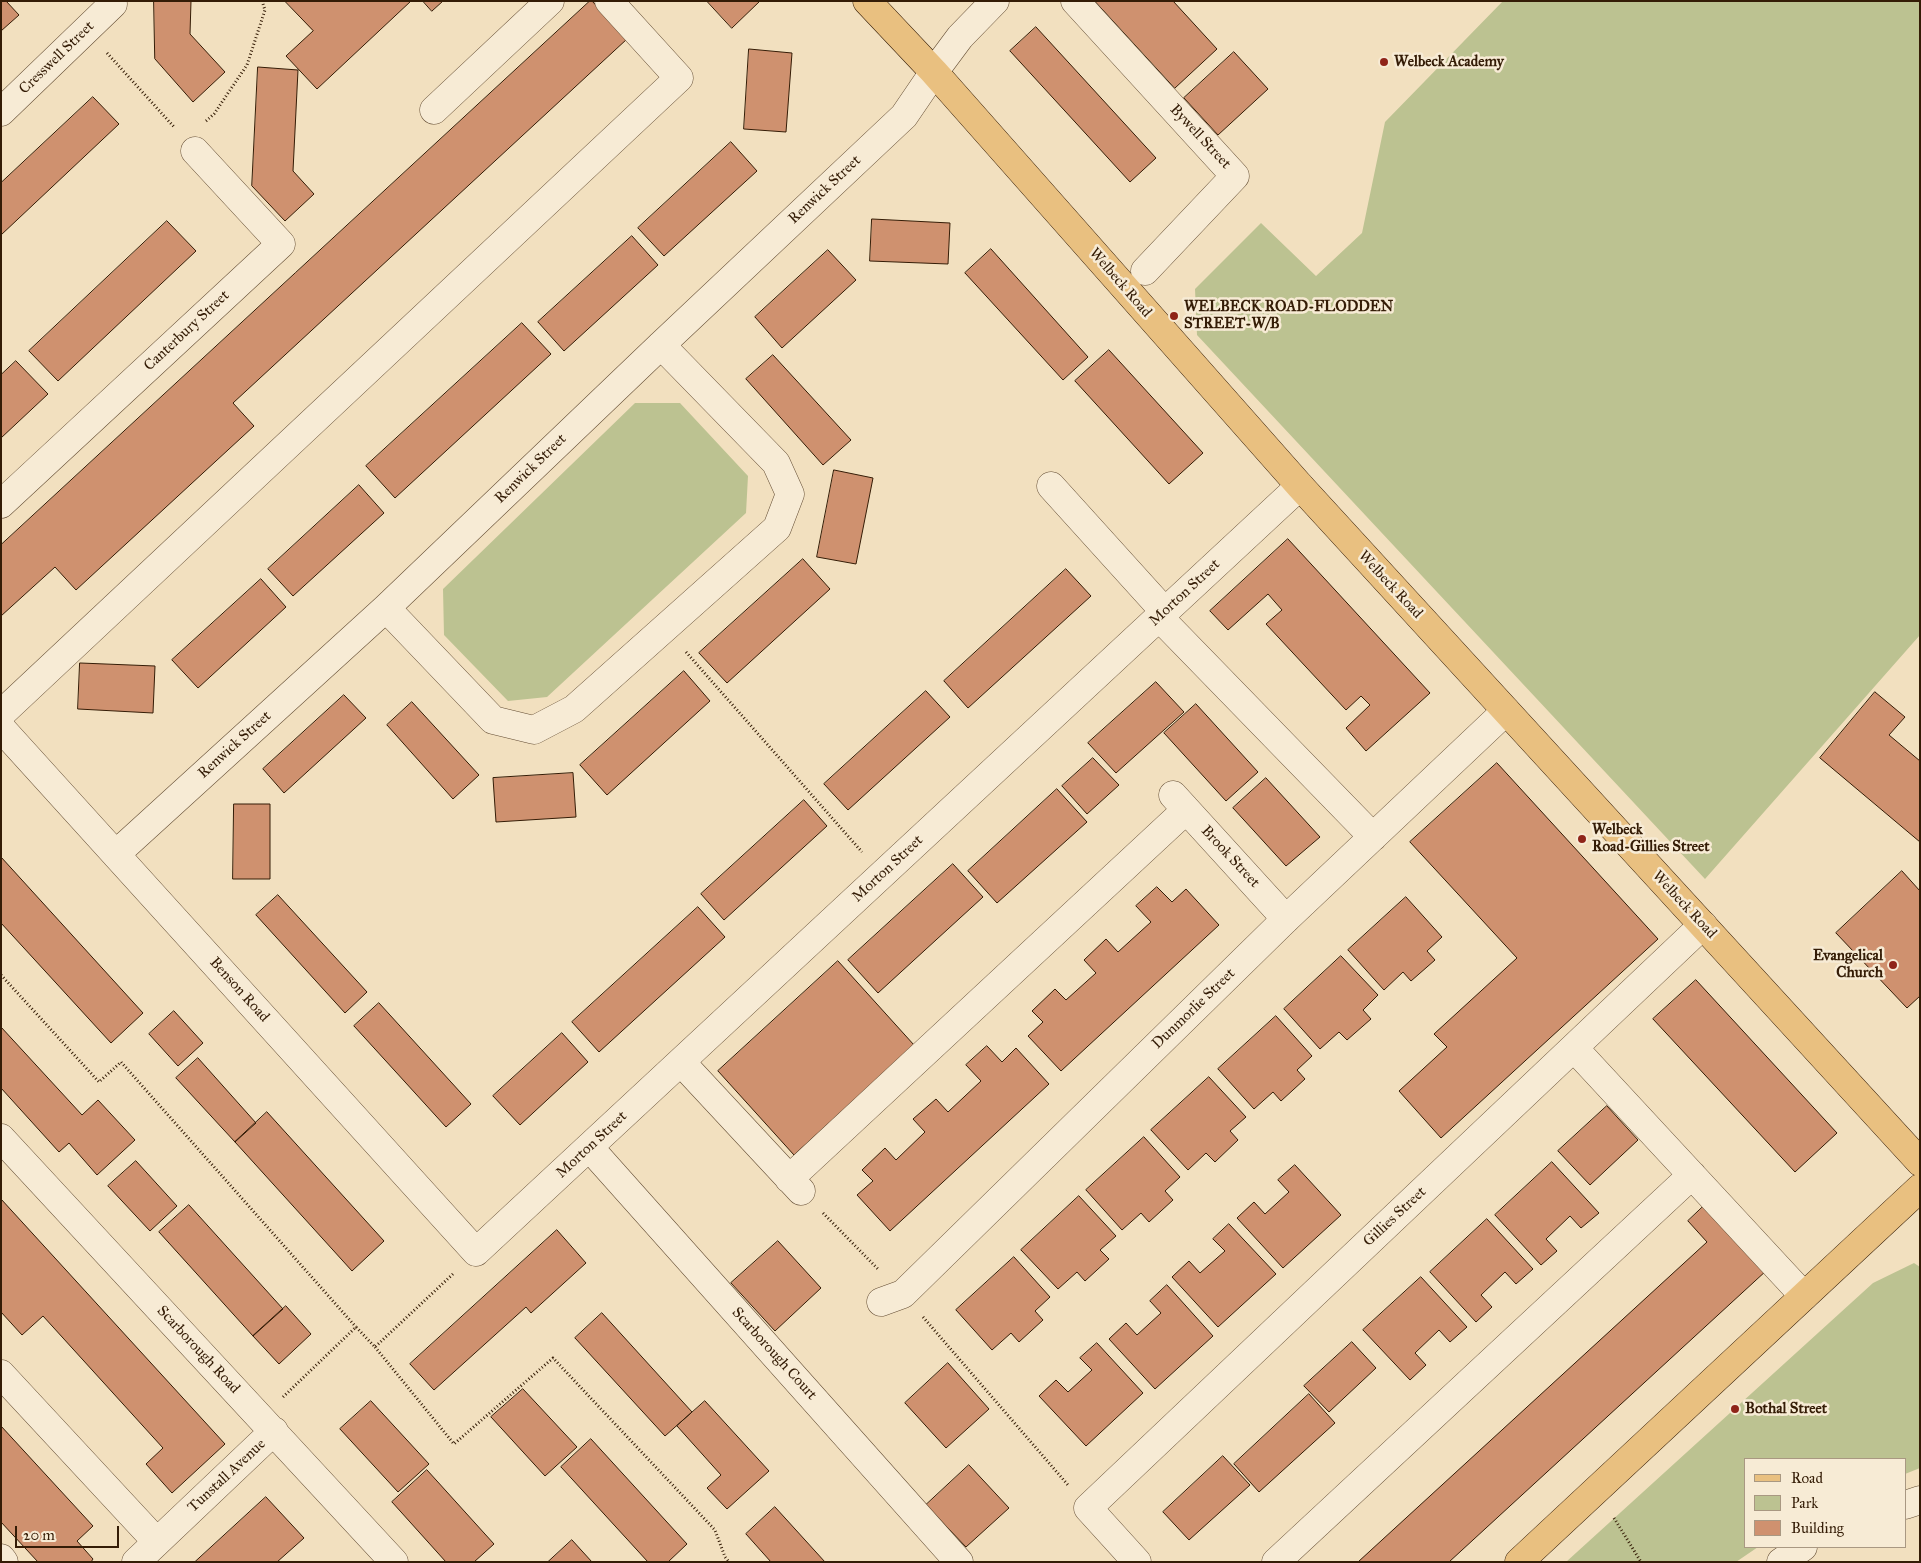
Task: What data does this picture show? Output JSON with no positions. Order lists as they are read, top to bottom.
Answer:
{
  "streets": {
    "main road": ["Welbeck Road"],
    "street": [
      "Cresswell Street",
      "Bywell Street",
      "Renwick Street",
      "Canterbury Street",
      "Morton Street",
      "Brook Street",
      "Benson Road",
      "Dunmorlie Street",
      "Gillies Street",
      "Scarborough Road",
      "Scarborough Court",
      "Tunstall Avenue"
    ]
  },
  "crossings": [
    ["Renwick Street", "Welbeck Road"],
    ["Renwick Street", "Benson Road"],
    ["Welbeck Road", "Morton Street"],
    ["Welbeck Road", "Dunmorlie Street"],
    ["Welbeck Road", "Gillies Street"],
    ["Morton Street", "Benson Road"],
    ["Morton Street", "Scarborough Court"],
    ["Brook Street", "Dunmorlie Street"],
    ["Scarborough Road", "Tunstall Avenue"]
  ],
  "places": [
    "Welbeck Academy",
    "WELBECK ROAD-FLODDEN STREET-W/B",
    "Welbeck Road-Gillies Street",
    "Evangelical Church",
    "Bothal Street"
  ],
  "legend": ["Road", "Park", "Building"],
  "scale_bar": "20 m"
}
